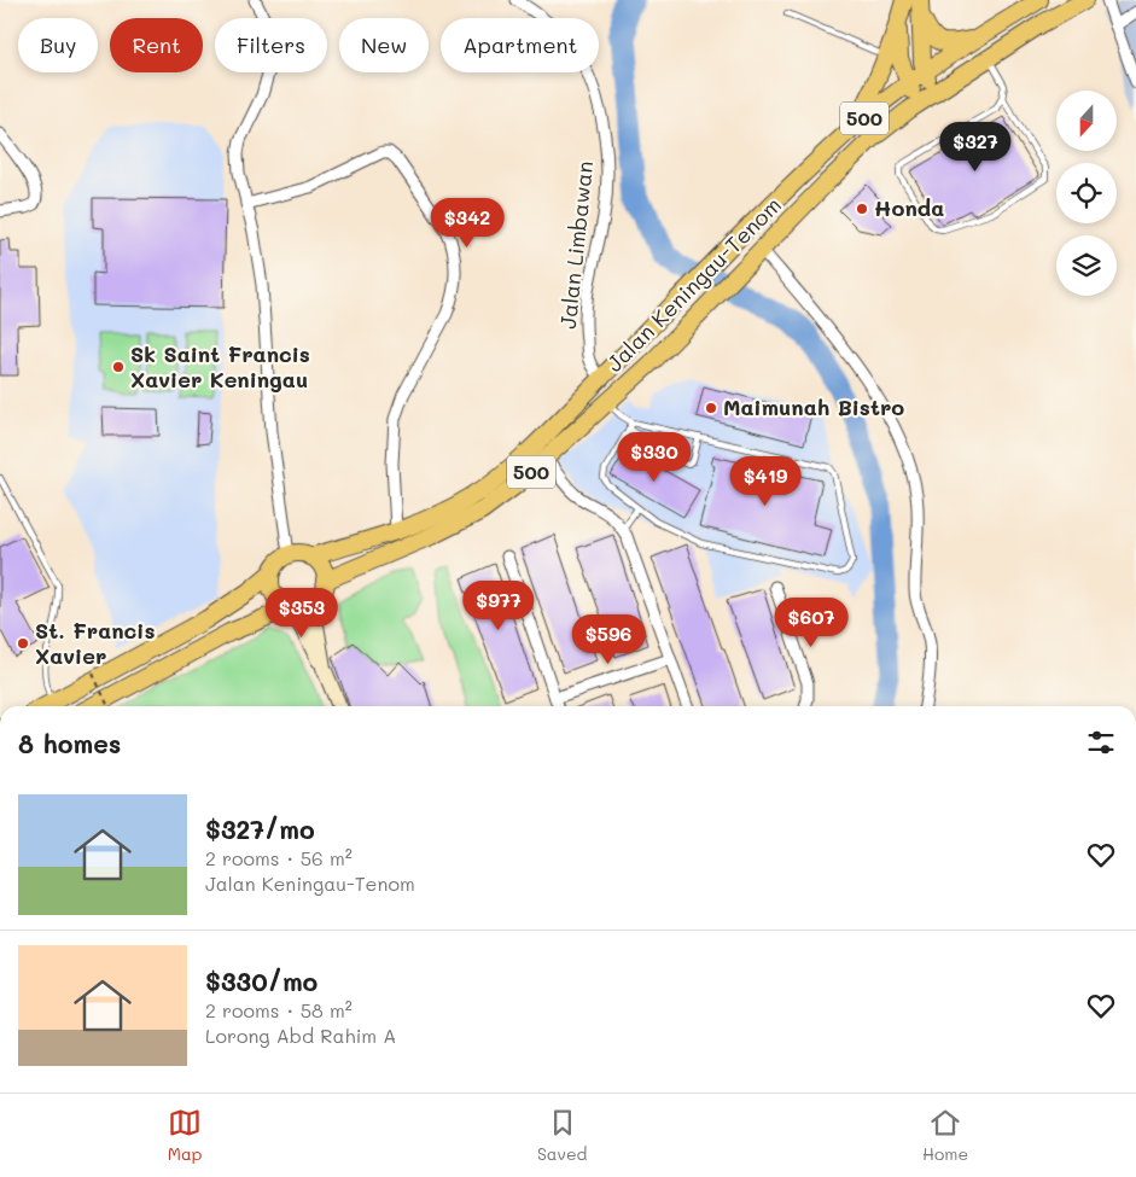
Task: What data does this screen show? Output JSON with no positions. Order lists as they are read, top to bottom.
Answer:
{
  "streets": {
    "main road": ["500", "Jalan Keningau-Tenom"],
    "street": ["Jalan Limbawan"]
  },
  "crossings": [
    ["500", "Jalan Keningau-Tenom"],
    ["Jalan Limbawan", "Jalan Keningau-Tenom"]
  ],
  "places": [
    "Honda",
    "Sk Saint Francis Xavier Keningau",
    "Maimunah Bistro",
    "St. Francis Xavier"
  ],
  "north": "bottom",
  "page": {
    "chip": [
      "Buy",
      "Rent",
      "Filters",
      "New",
      "Apartment"
    ],
    "price": [
      "$327",
      "$342",
      "$330",
      "$419",
      "$977",
      "$353",
      "$607",
      "$596"
    ],
    "heading": "8 homes",
    "list": [
      {
        "name": "$327/mo",
        "note": "2 rooms · 56 m² · Jalan Keningau-Tenom"
      },
      {
        "name": "$330/mo",
        "note": "2 rooms · 58 m² · Lorong Abd Rahim A"
      }
    ],
    "tabs": ["Map", "Saved", "Home"]
  }
}
